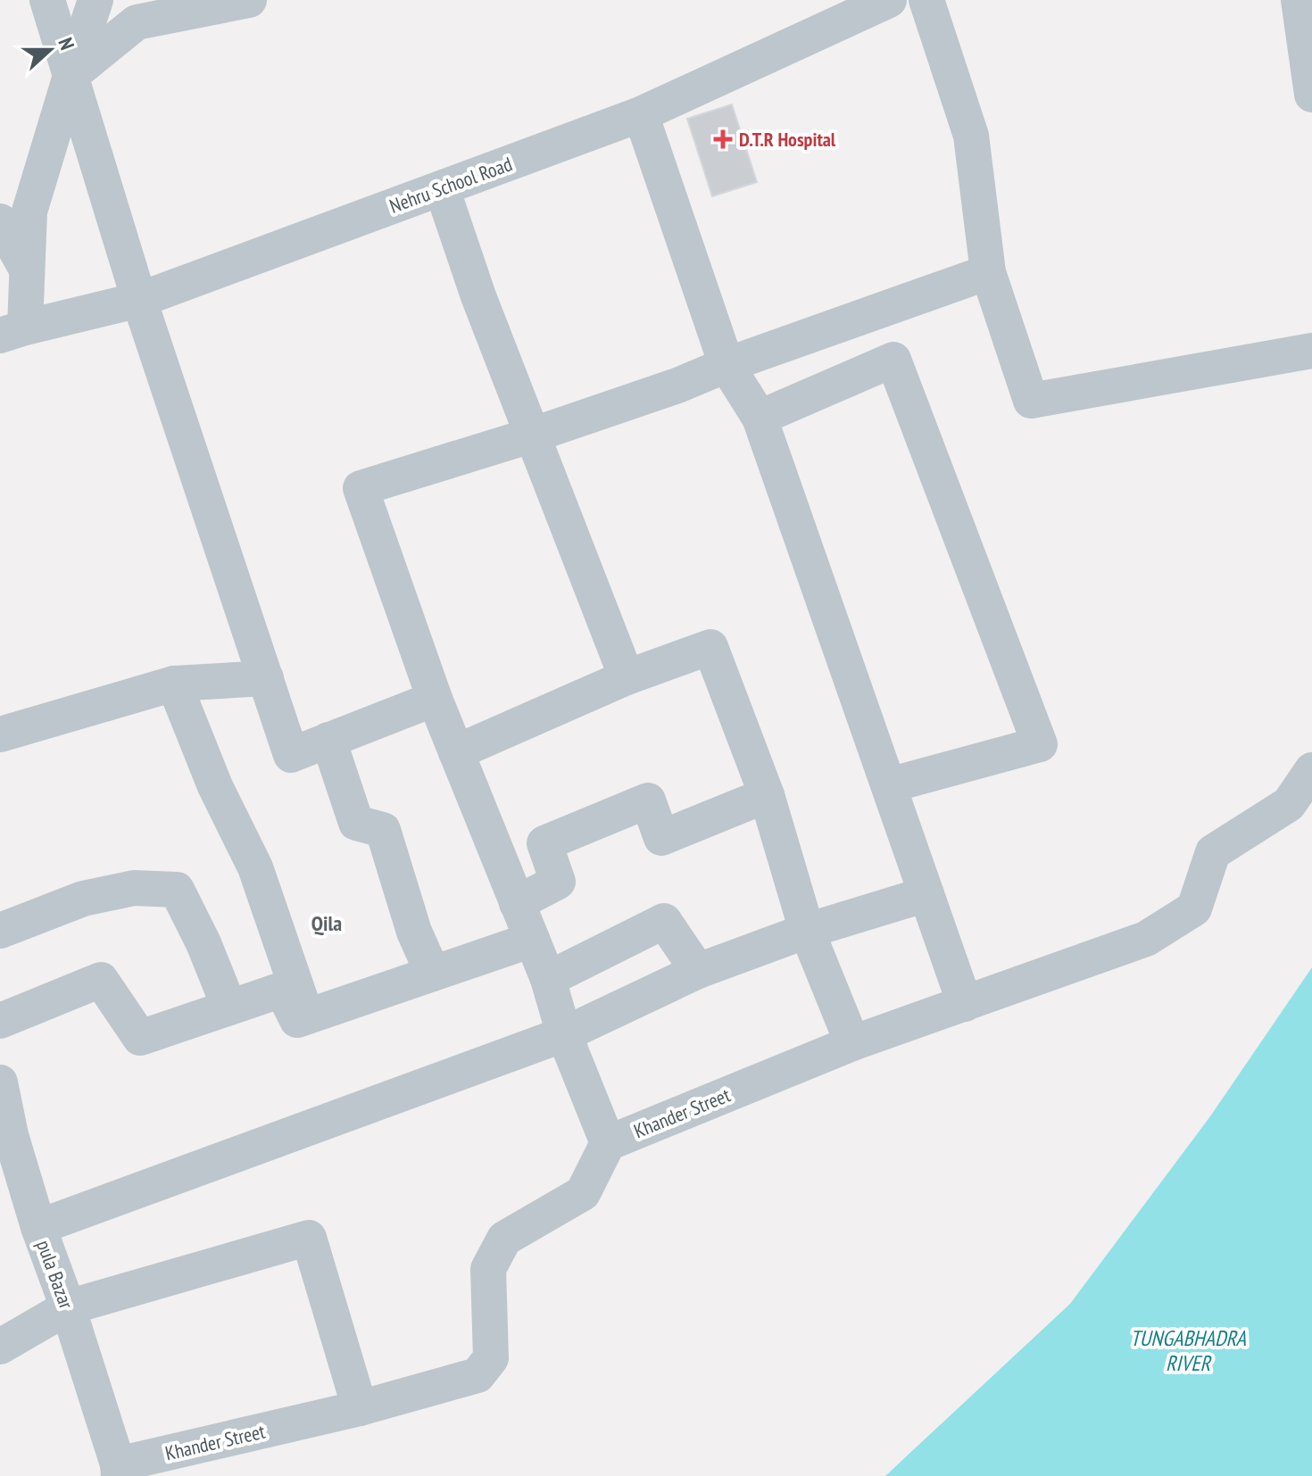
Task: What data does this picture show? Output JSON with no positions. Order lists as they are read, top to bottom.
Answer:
{
  "streets": {
    "street": ["Nehru School Road", "Khander Street", "pula Bazar"]
  },
  "crossings": [
    ["Khander Street", "pula Bazar"]
  ],
  "districts": ["Qila"],
  "water": ["TUNGABHADRA RIVER"],
  "places": {
    "health": ["D.T.R Hospital"]
  },
  "north": "right"
}
